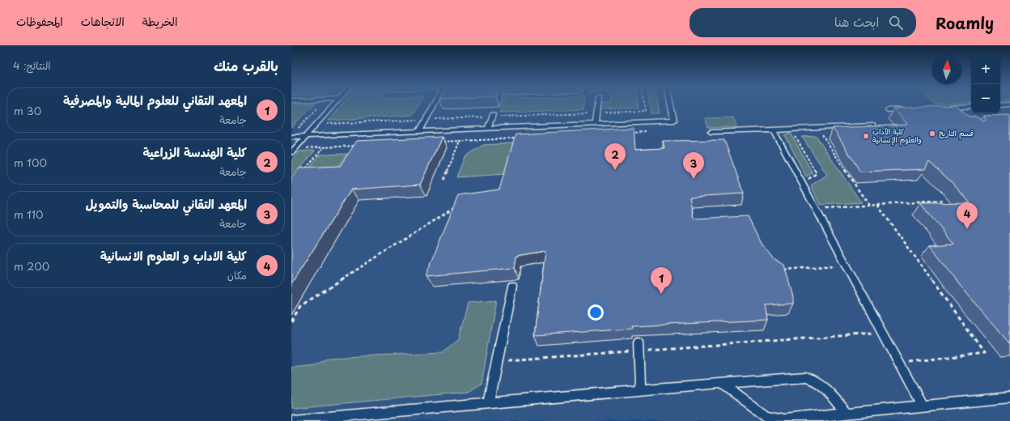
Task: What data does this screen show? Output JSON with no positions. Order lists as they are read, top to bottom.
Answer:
{
  "places": ["قسم التاريخ", "كلية الآداب والعلوم الإنسانية"],
  "north": "top",
  "page": {
    "header": "Roamly",
    "search": "ابحث هنا",
    "nav": ["الخريطة", "الاتجاهات", "المحفوظات"],
    "heading": ["بالقرب منك", "النتائج: 4"],
    "map_buttons": ["+", "−"],
    "list": [
      {
        "mark": "1",
        "name": "المعهد التقاني للعلوم المالية والمصرفية",
        "note": "جامعة",
        "value": "30 m"
      },
      {
        "mark": "2",
        "name": "كلية الهندسة الزراعية",
        "note": "جامعة",
        "value": "100 m"
      },
      {
        "mark": "3",
        "name": "المعهد التقاني للمحاسبة والتمويل",
        "note": "جامعة",
        "value": "110 m"
      },
      {
        "mark": "4",
        "name": "كلية الاداب و العلوم الانسانية",
        "note": "مكان",
        "value": "200 m"
      }
    ],
    "pins": [
      "2",
      "3",
      "4",
      "1"
    ]
  }
}
